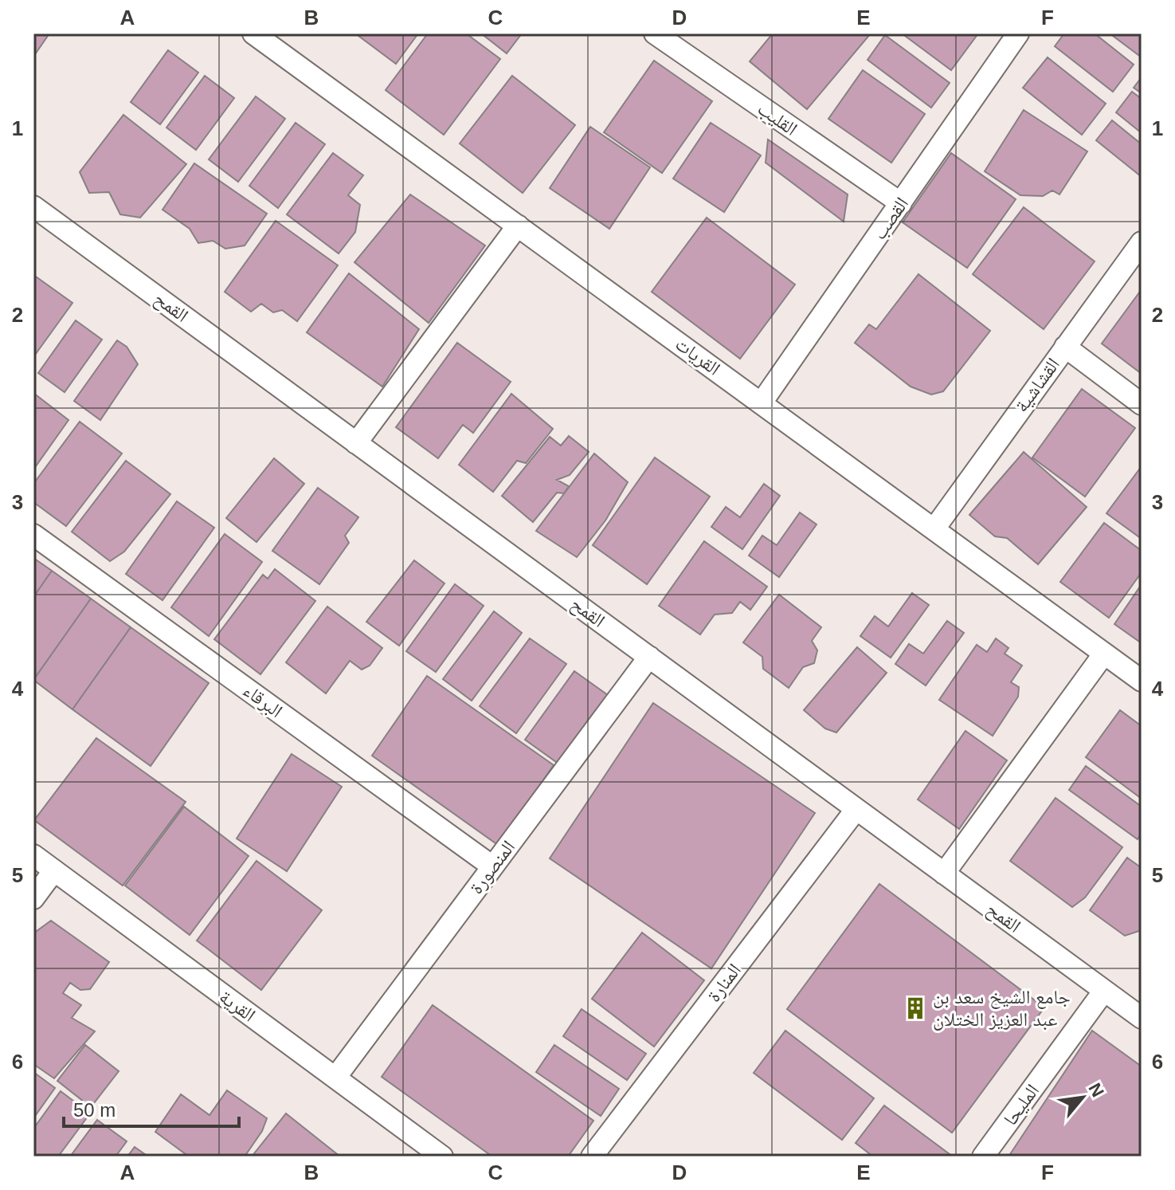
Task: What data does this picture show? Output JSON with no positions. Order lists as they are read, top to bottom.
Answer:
{
  "streets": {
    "street": [
      "القليب",
      "القصب",
      "القمح",
      "القريات",
      "القشاشية",
      "البرقاء",
      "المنصورة",
      "المنارة",
      "القرية",
      "المليحا"
    ]
  },
  "crossings": [
    ["القليب", "القصب"],
    ["القصب", "القريات"],
    ["القمح", "المنصورة"],
    ["القمح", "المنارة"],
    ["القمح", "المليحا"],
    ["القريات", "القشاشية"],
    ["البرقاء", "المنصورة"],
    ["المنصورة", "القرية"]
  ],
  "places": {
    "building": ["جامع الشيخ سعد بن عبد العزيز الختلان"]
  },
  "scale_bar": "50 m",
  "north": "top right",
  "grid": {
    "columns": [
      "A",
      "B",
      "C",
      "D",
      "E",
      "F"
    ],
    "rows": [
      "1",
      "2",
      "3",
      "4",
      "5",
      "6"
    ]
  }
}
